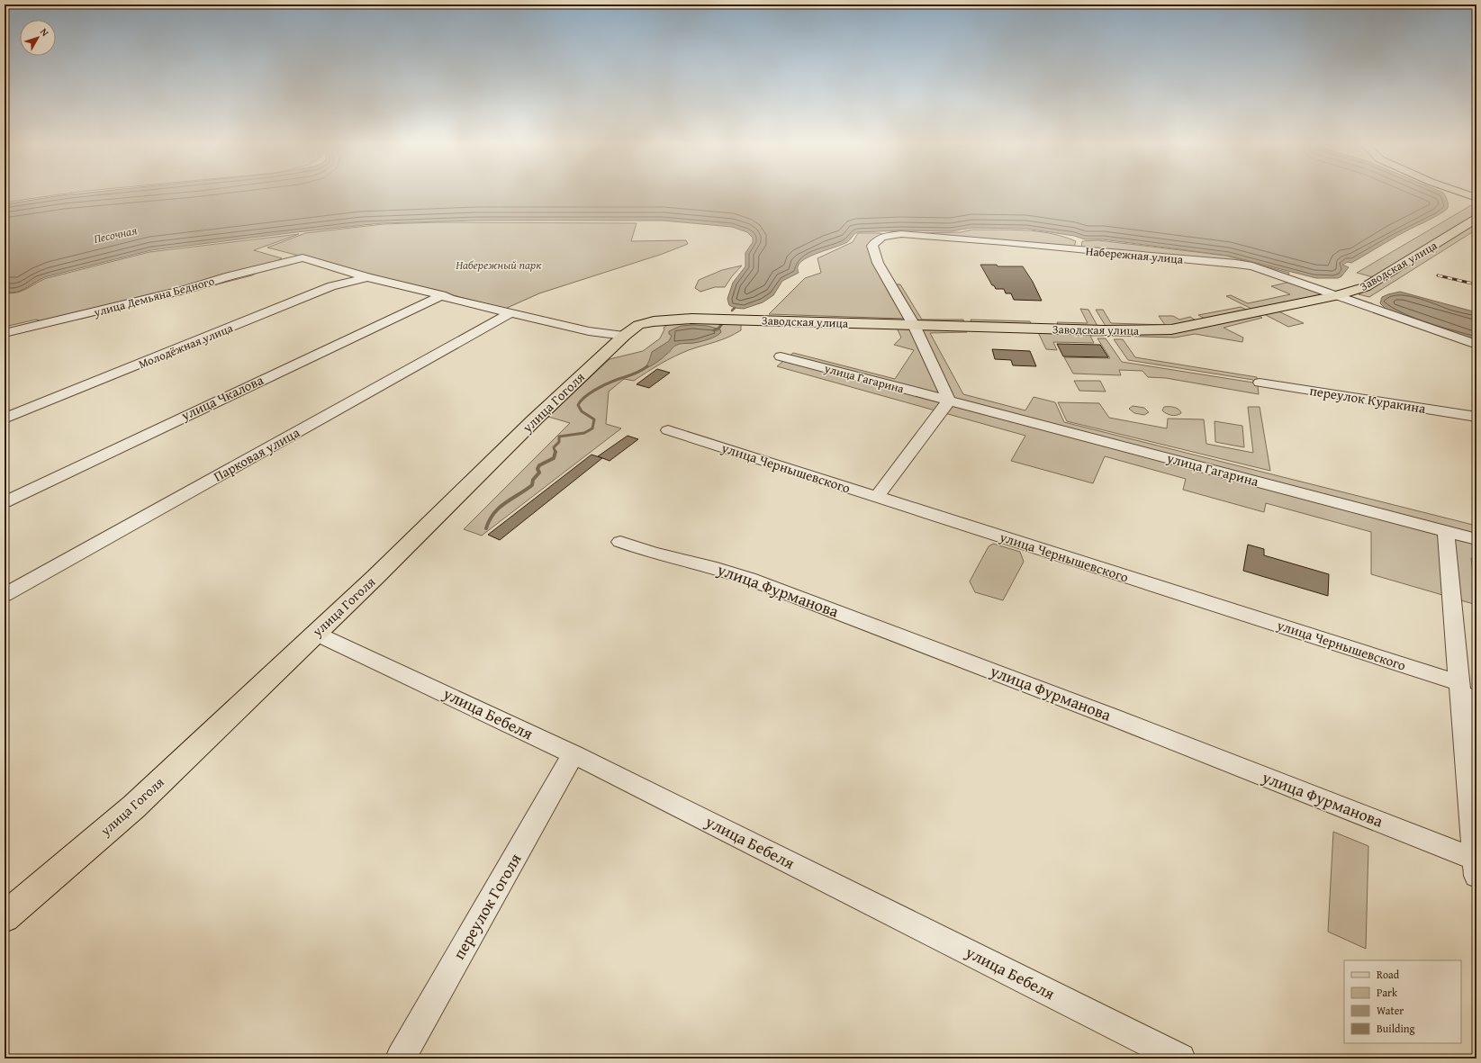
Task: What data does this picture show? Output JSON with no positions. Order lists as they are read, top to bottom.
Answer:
{
  "streets": {
    "main road": ["Заводская улица", "улица Гоголя"],
    "street": [
      "Набережная улица",
      "улица Демьяна Бедного",
      "Молодёжная улица",
      "улица Гагарина",
      "улица Чкалова",
      "переулок Куракина",
      "Парковая улица",
      "улица Чернышевского",
      "улица Фурманова",
      "улица Бебеля",
      "переулок Гоголя"
    ]
  },
  "crossings": [
    ["Набережная улица", "Заводская улица"],
    ["Заводская улица", "улица Гоголя"],
    ["улица Демьяна Бедного", "Молодёжная улица"],
    ["улица Гоголя", "улица Бебеля"],
    ["улица Бебеля", "переулок Гоголя"]
  ],
  "water": ["Песочная"],
  "parks": ["Набережный парк"],
  "legend": [
    "Road",
    "Park",
    "Water",
    "Building"
  ],
  "north": "top right"
}
